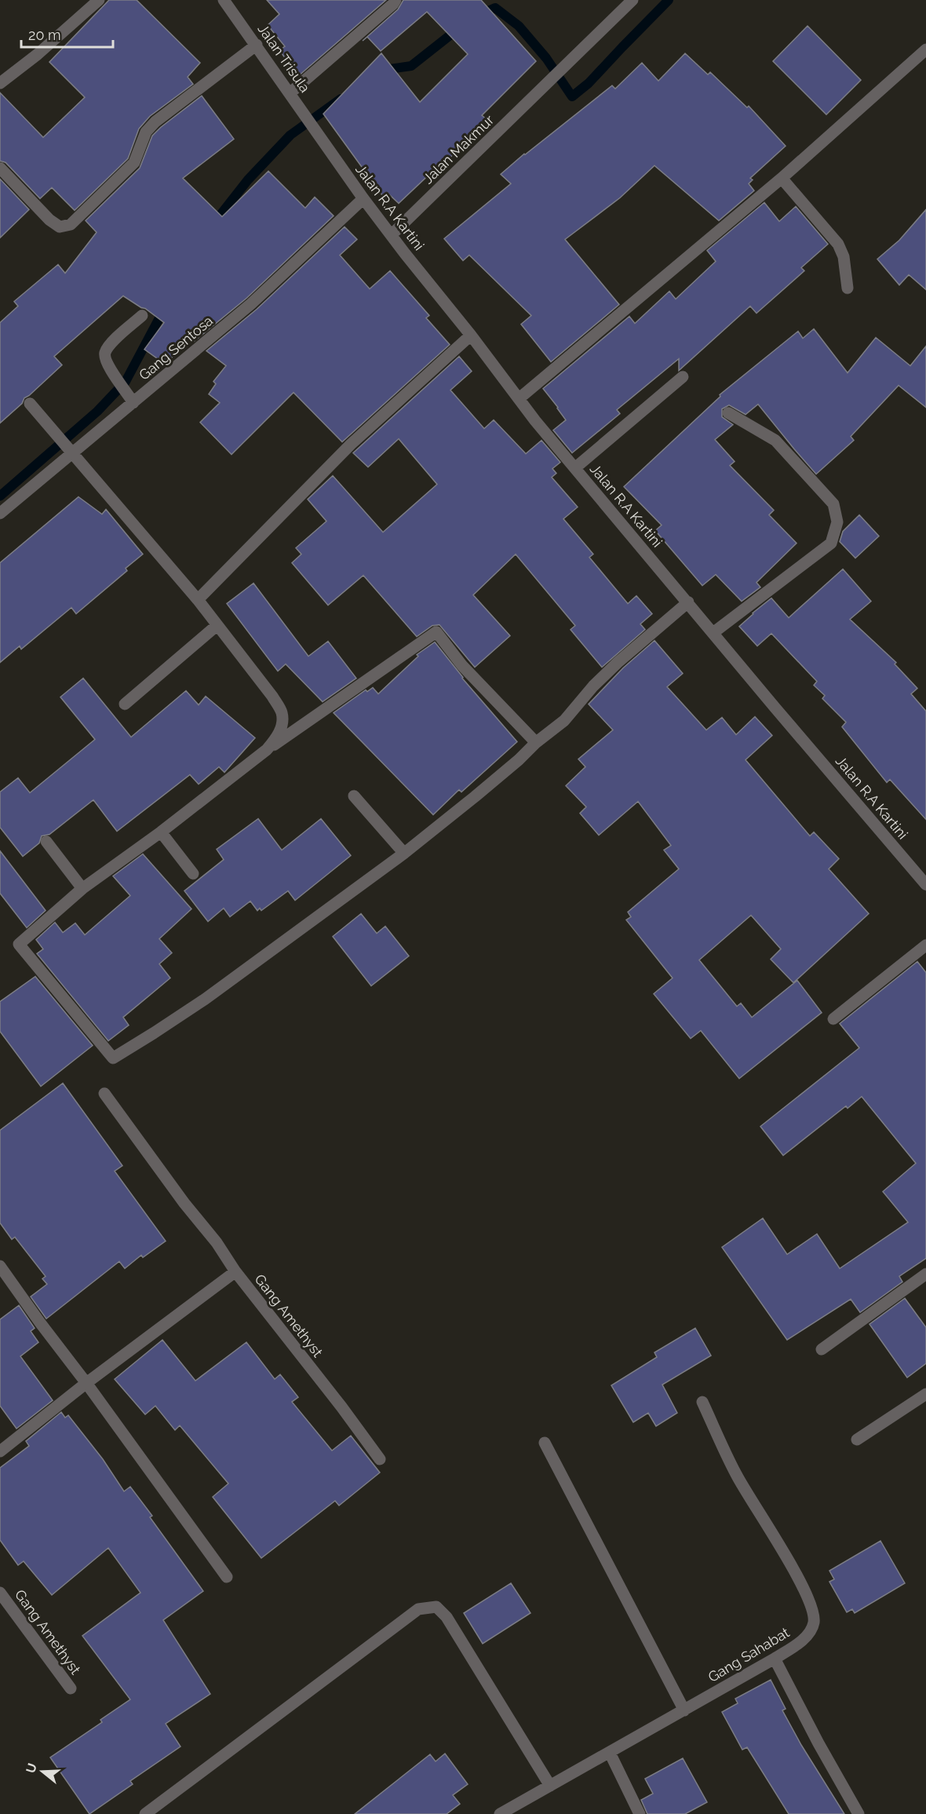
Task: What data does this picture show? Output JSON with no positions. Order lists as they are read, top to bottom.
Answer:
{
  "streets": {
    "street": [
      "Jalan Trisula",
      "Jalan Makmur",
      "Jalan R.A Kartini",
      "Gang Sentosa",
      "Gang Amethyst",
      "Gang Sahabat"
    ]
  },
  "crossings": [
    ["Jalan Trisula", "Jalan R.A Kartini"],
    ["Jalan Makmur", "Jalan R.A Kartini"],
    ["Jalan R.A Kartini", "Gang Sentosa"]
  ],
  "scale_bar": "20 m",
  "north": "left"
}
